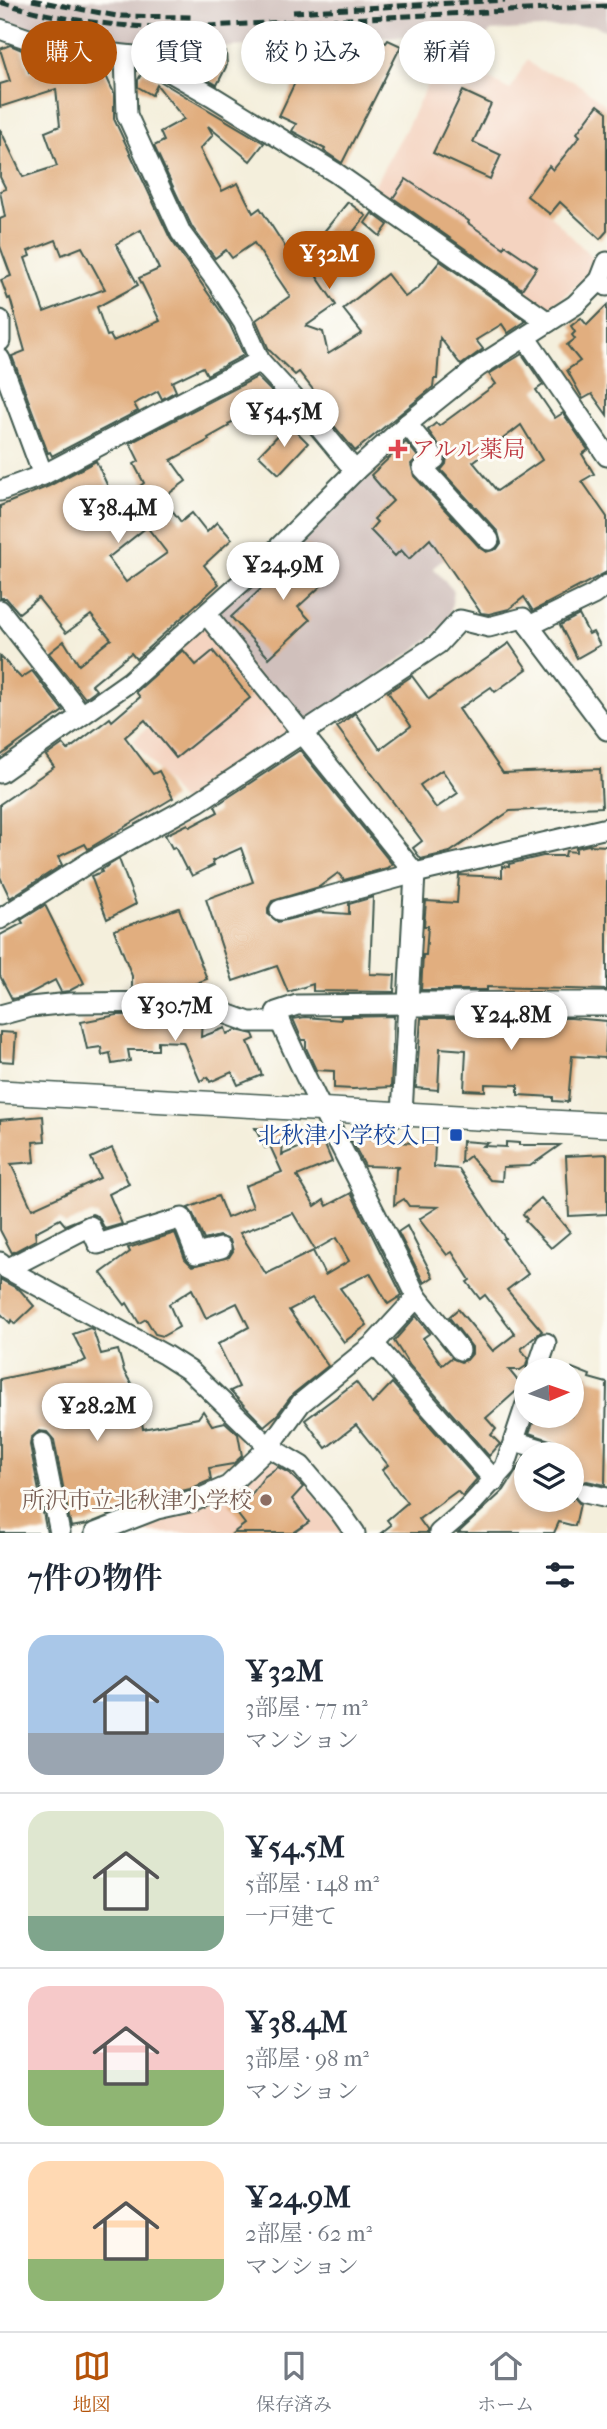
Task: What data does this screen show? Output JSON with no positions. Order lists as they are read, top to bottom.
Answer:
{
  "places": {
    "health": ["アルル薬局"],
    "transit": ["北秋津小学校入口"],
    "other": ["所沢市立北秋津小学校"]
  },
  "north": "right",
  "page": {
    "chip": [
      "購入",
      "賃貸",
      "絞り込み",
      "新着"
    ],
    "price": [
      "¥32M",
      "¥54.5M",
      "¥38.4M",
      "¥24.9M",
      "¥30.7M",
      "¥24.8M",
      "¥28.2M"
    ],
    "heading": "7件の物件",
    "list": [
      {
        "name": "¥32M",
        "note": "3部屋 · 77 m² · マンション"
      },
      {
        "name": "¥54.5M",
        "note": "5部屋 · 148 m² · 一戸建て"
      },
      {
        "name": "¥38.4M",
        "note": "3部屋 · 98 m² · マンション"
      },
      {
        "name": "¥24.9M",
        "note": "2部屋 · 62 m² · マンション"
      }
    ],
    "tabs": ["地図", "保存済み", "ホーム"]
  }
}
